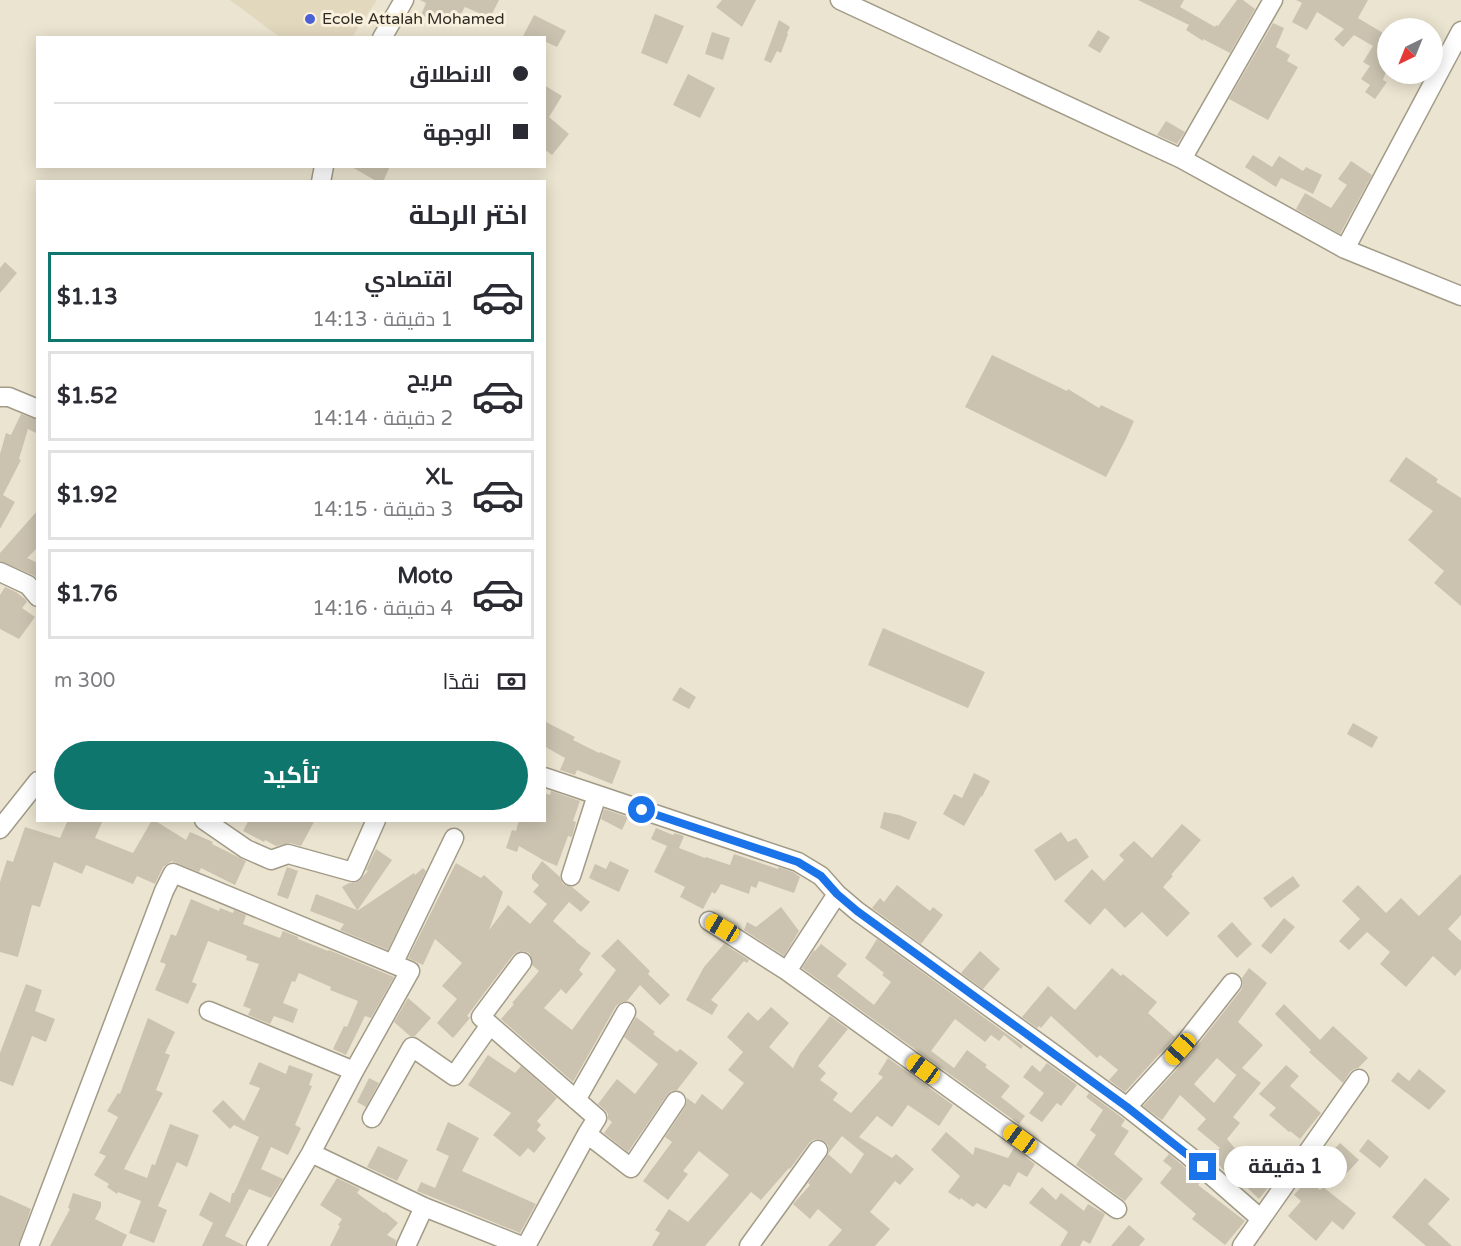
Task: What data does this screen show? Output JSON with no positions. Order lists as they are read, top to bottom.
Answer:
{
  "places": ["Ecole Attalah Mohamed"],
  "north": "bottom left",
  "page": {
    "banner": ["الانطلاق", "الوجهة"],
    "heading": "اختر الرحلة",
    "list": [
      {
        "name": "اقتصادي",
        "note": "1 دقيقة · 14:13",
        "value": "$1.13"
      },
      {
        "name": "مريح",
        "note": "2 دقيقة · 14:14",
        "value": "$1.52"
      },
      {
        "name": "XL",
        "note": "3 دقيقة · 14:15",
        "value": "$1.92"
      },
      {
        "name": "Moto",
        "note": "4 دقيقة · 14:16",
        "value": "$1.76"
      }
    ],
    "pay": ["نقدًا", "300 m"],
    "buttons": "تأكيد",
    "bubble": "1 دقيقة"
  }
}
